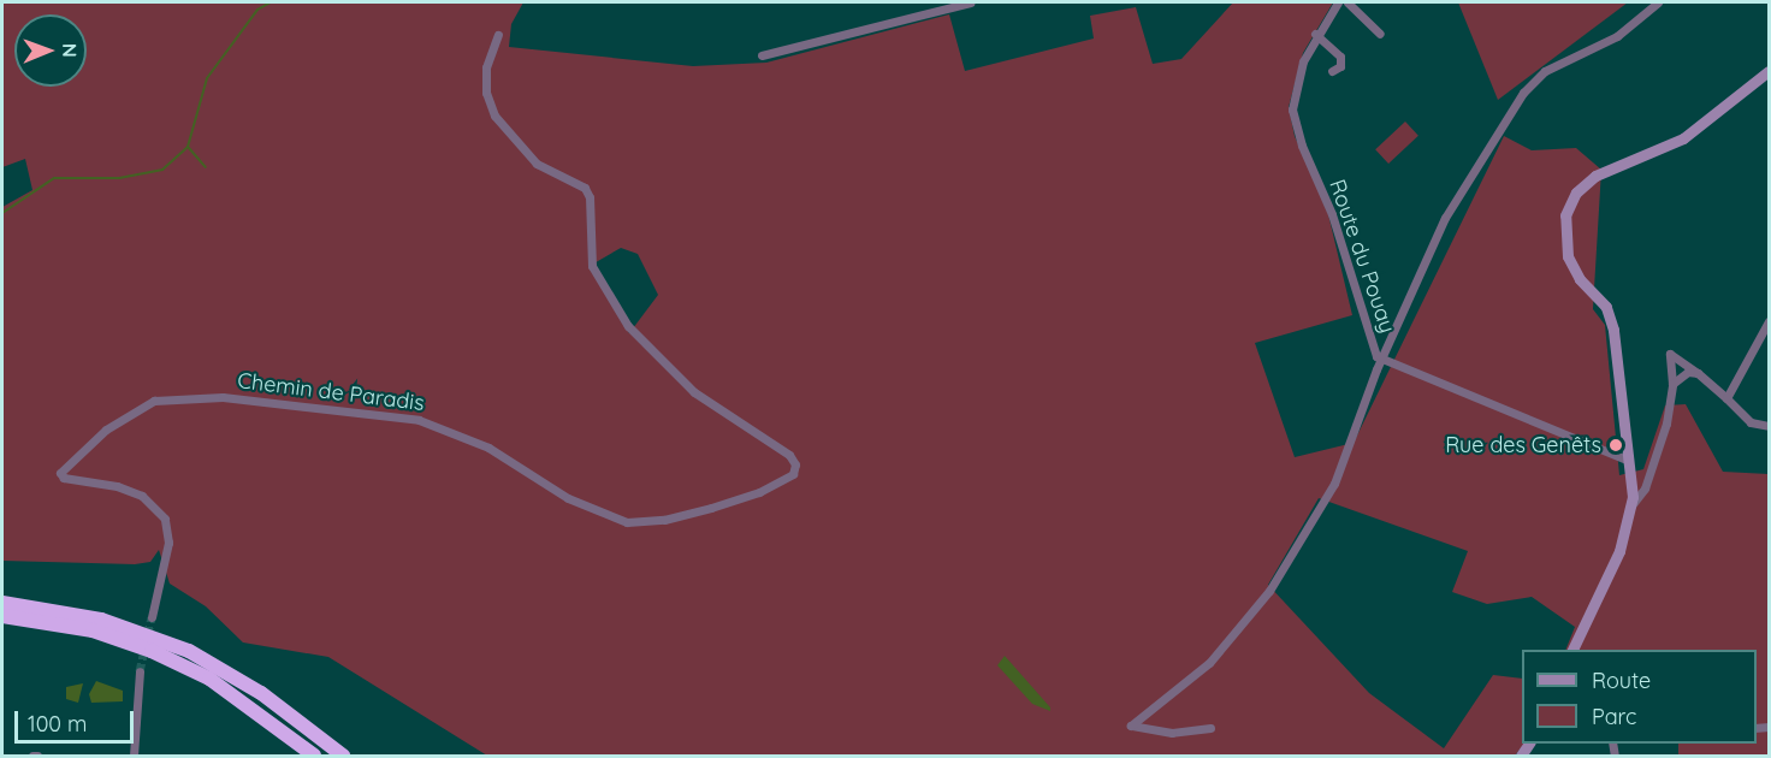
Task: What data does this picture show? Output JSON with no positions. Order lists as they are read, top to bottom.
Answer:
{
  "streets": {
    "street": ["Route du Pouay", "Chemin de Paradis"]
  },
  "places": ["Rue des Genêts"],
  "legend": ["Route", "Parc"],
  "scale_bar": "100 m",
  "north": "right"
}
